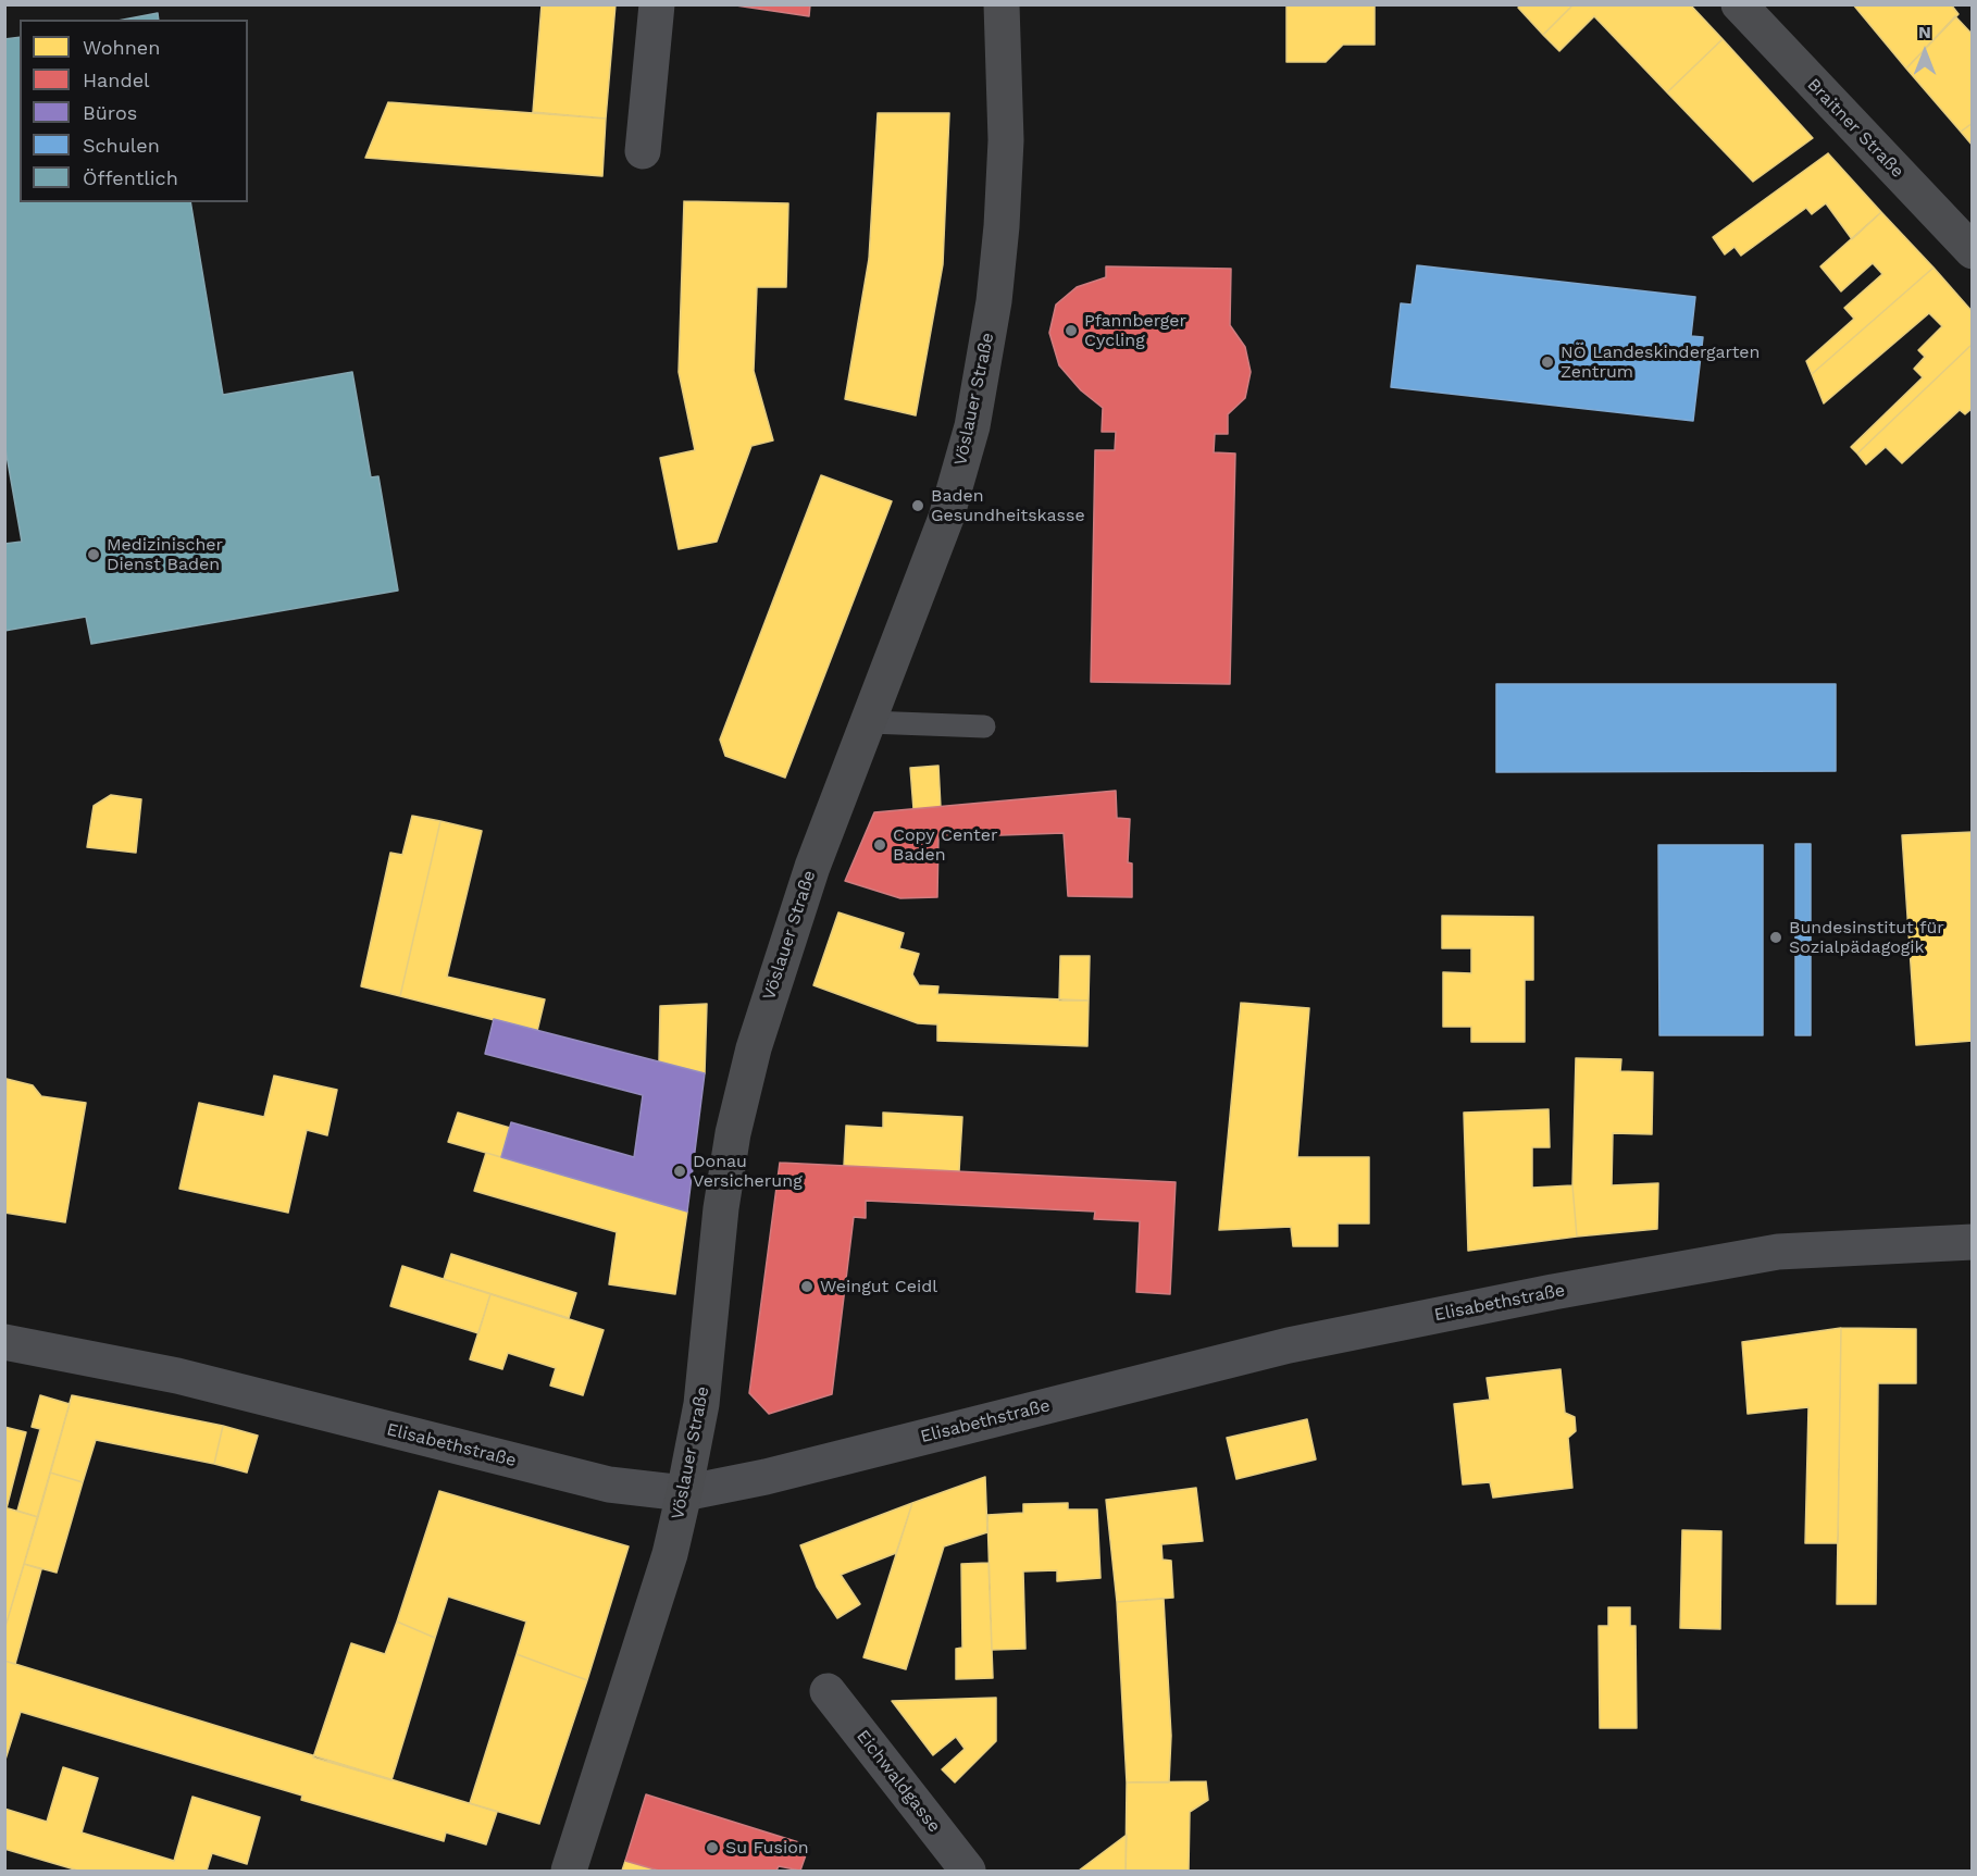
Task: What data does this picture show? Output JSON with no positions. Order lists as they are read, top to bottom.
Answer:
{
  "streets": {
    "street": [
      "Braitner Straße",
      "Vöslauer Straße",
      "Elisabethstraße",
      "Eichwaldgasse"
    ]
  },
  "crossings": [
    ["Vöslauer Straße", "Elisabethstraße"]
  ],
  "places": [
    "Pfannberger Cycling",
    "NÖ Landeskindergarten Zentrum",
    "Baden Gesundheitskasse",
    "Medizinischer Dienst Baden",
    "Copy Center Baden",
    "Bundesinstitut für Sozialpädagogik",
    "Donau Versicherung",
    "Weingut Ceidl",
    "Su Fusion"
  ],
  "legend": [
    "Wohnen",
    "Handel",
    "Büros",
    "Schulen",
    "Öffentlich"
  ],
  "north": "top"
}
